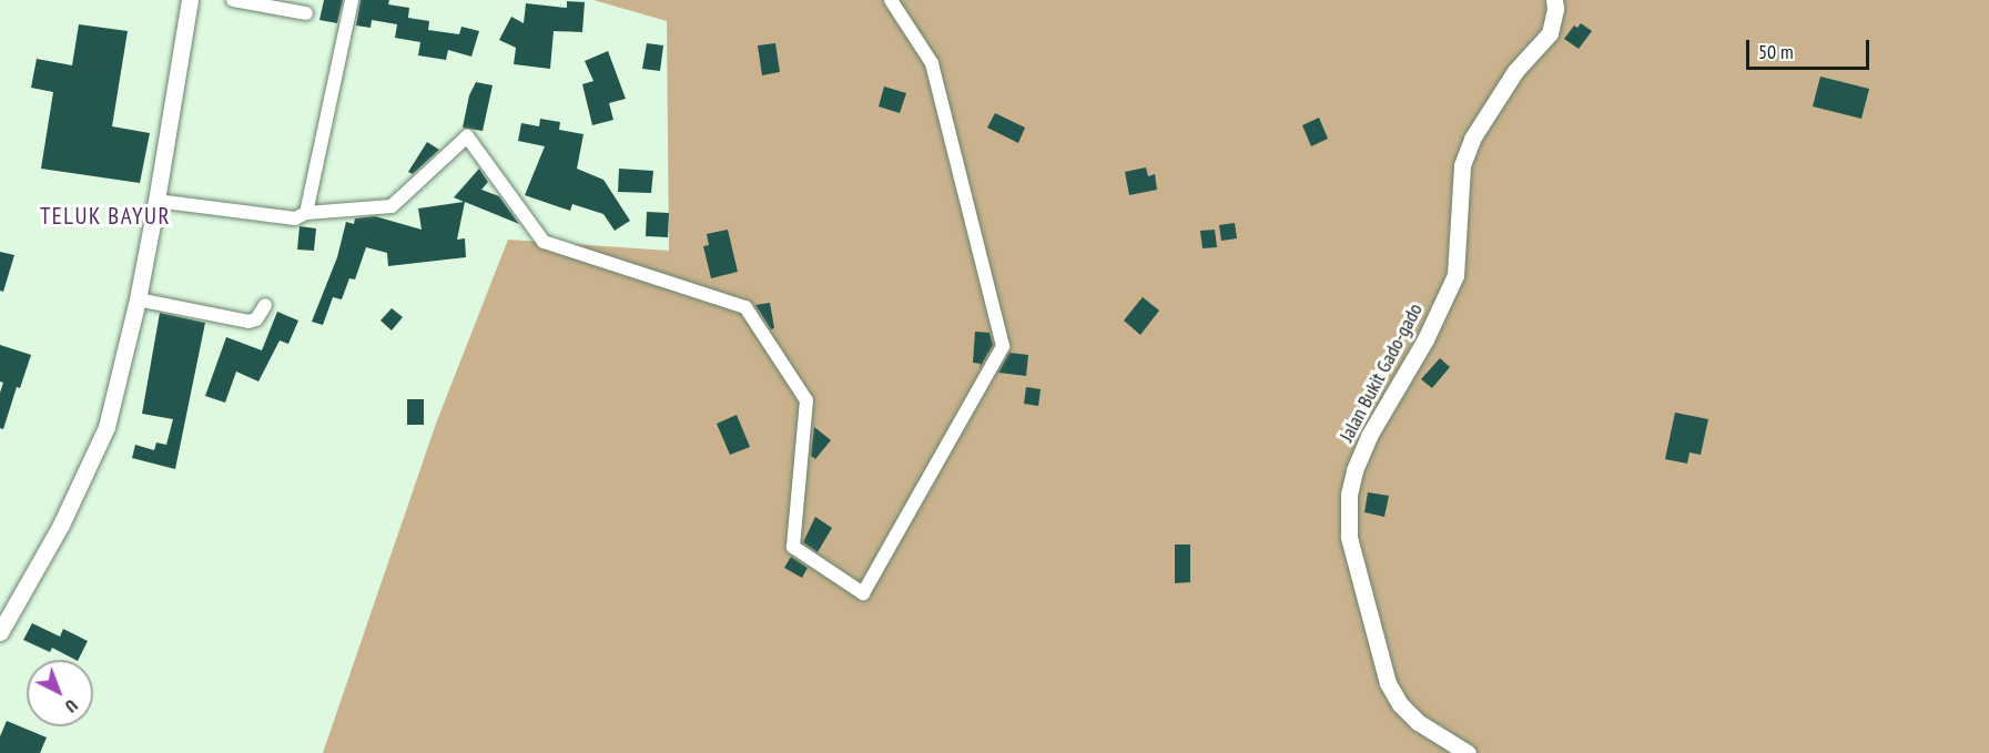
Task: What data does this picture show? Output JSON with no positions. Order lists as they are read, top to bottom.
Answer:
{
  "streets": {
    "street": ["Jalan Bukit Gado-gado"]
  },
  "districts": ["TELUK BAYUR"],
  "scale_bar": "50 m",
  "north": "bottom right"
}
